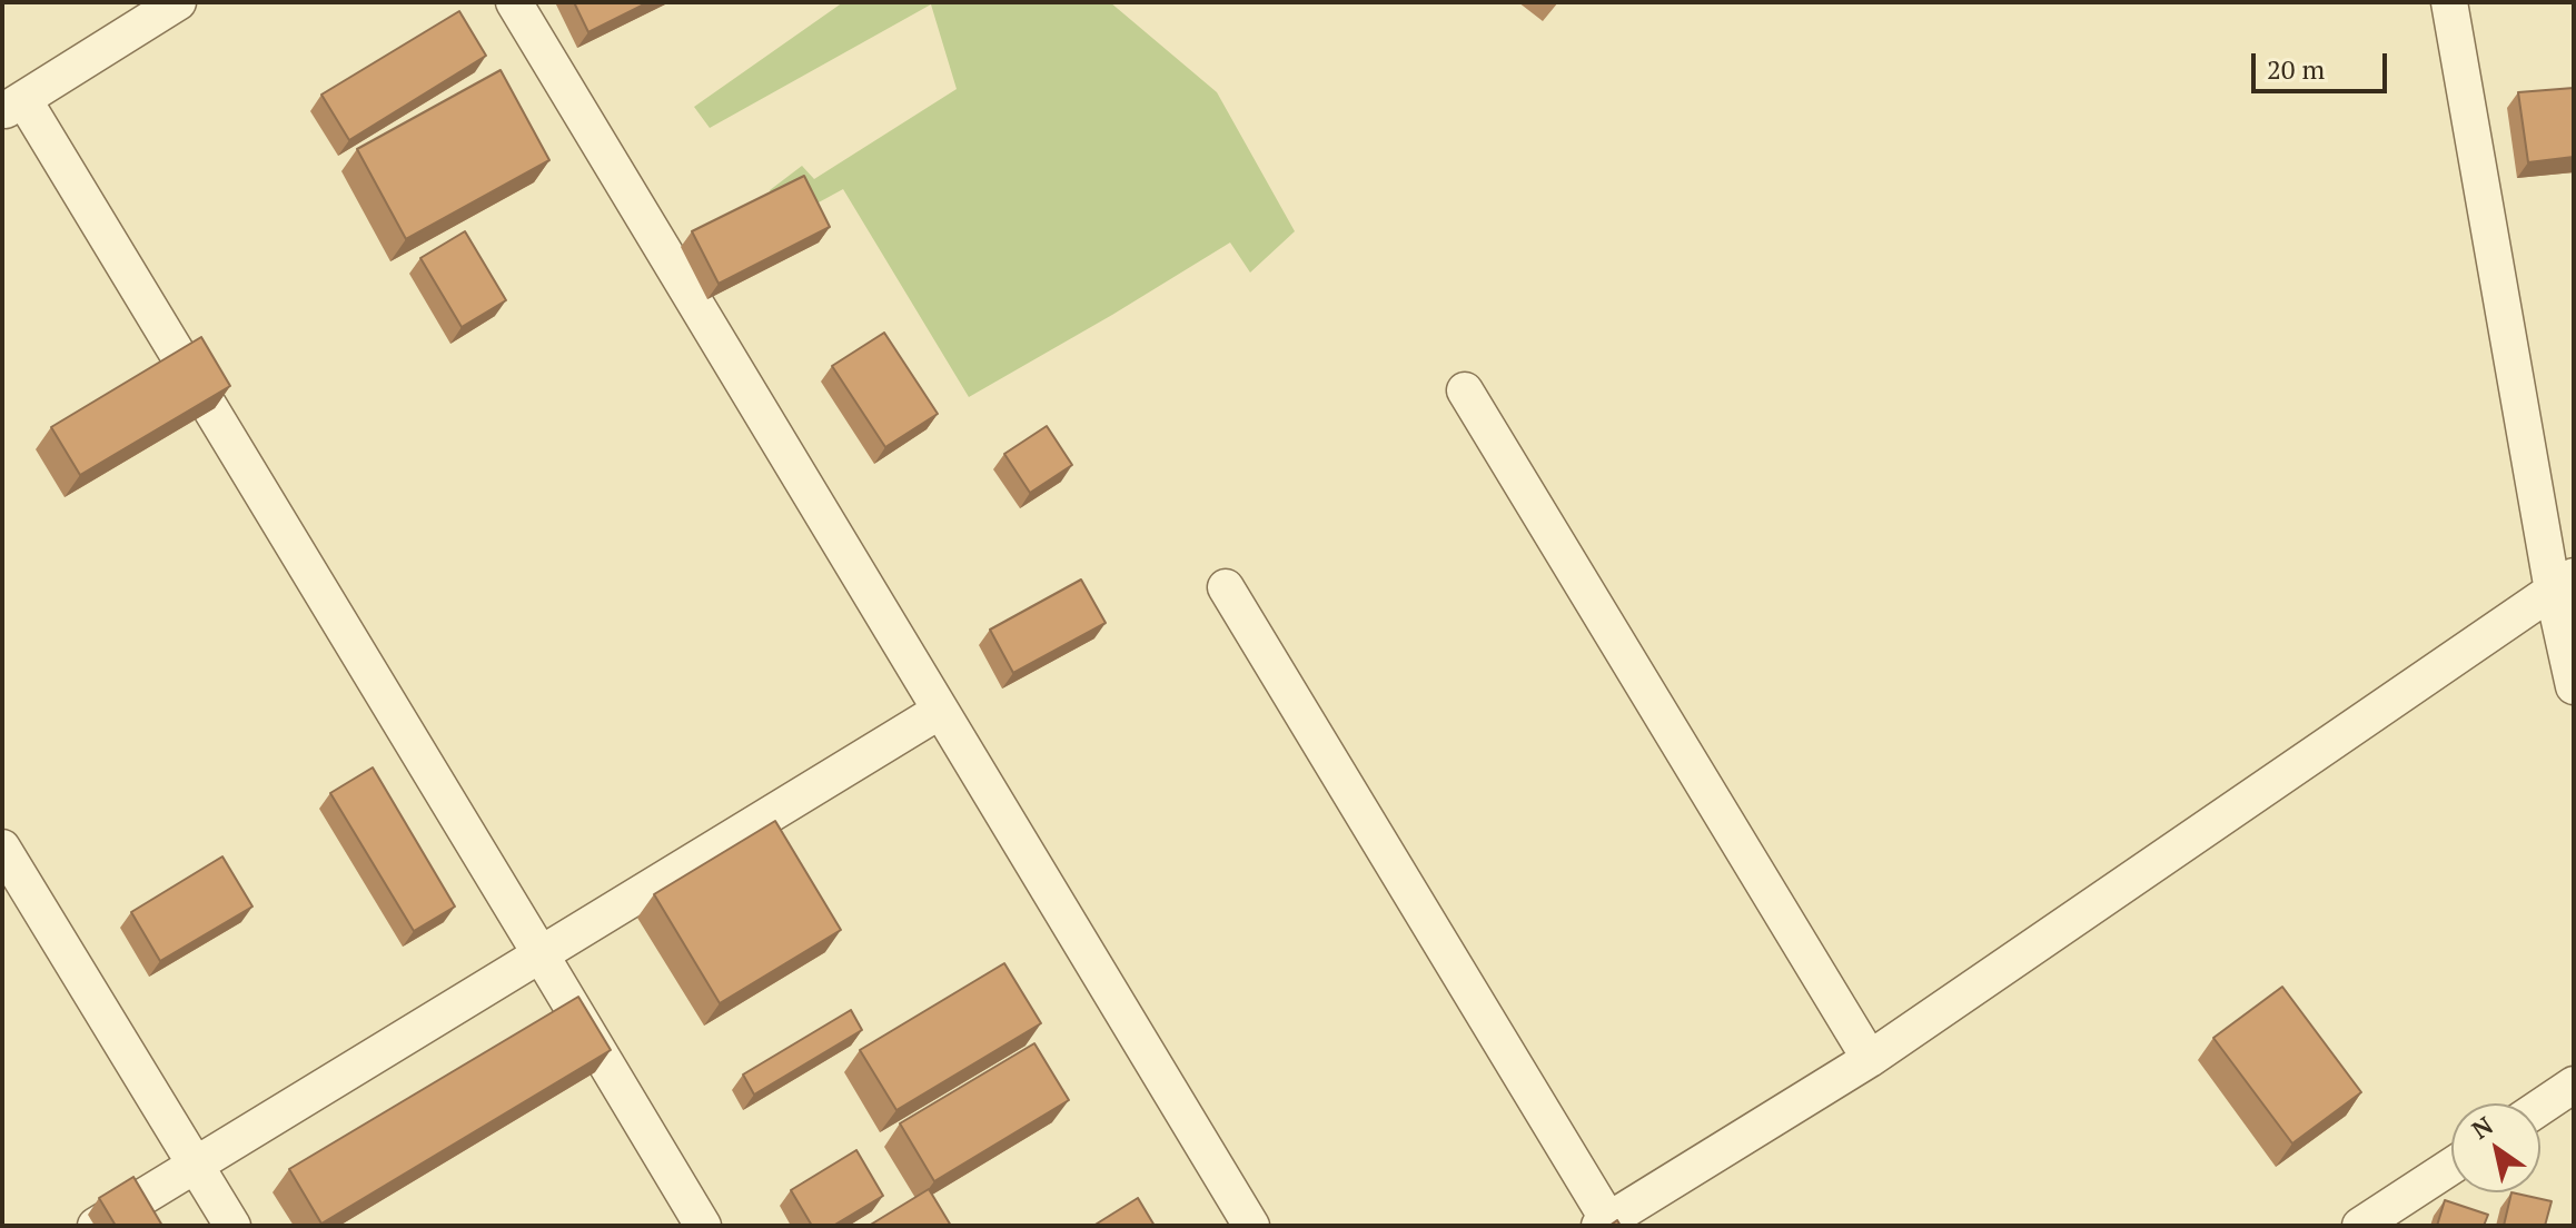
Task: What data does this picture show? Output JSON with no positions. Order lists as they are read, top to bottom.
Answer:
{
  "scale_bar": "20 m",
  "north": "top left"
}
